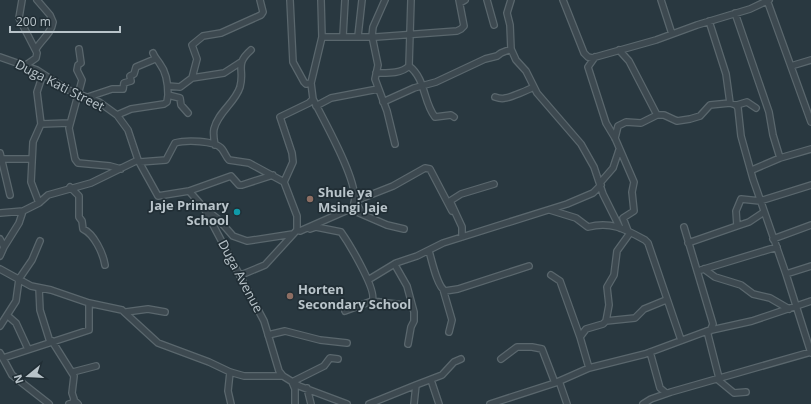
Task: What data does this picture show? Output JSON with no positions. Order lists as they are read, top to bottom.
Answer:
{
  "streets": {
    "street": ["Duga Kati Street", "Duga Avenue"]
  },
  "places": ["Shule ya Msingi Jaje", "Jaje Primary School", "Horten Secondary School"],
  "scale_bar": "200 m",
  "north": "left"
}
